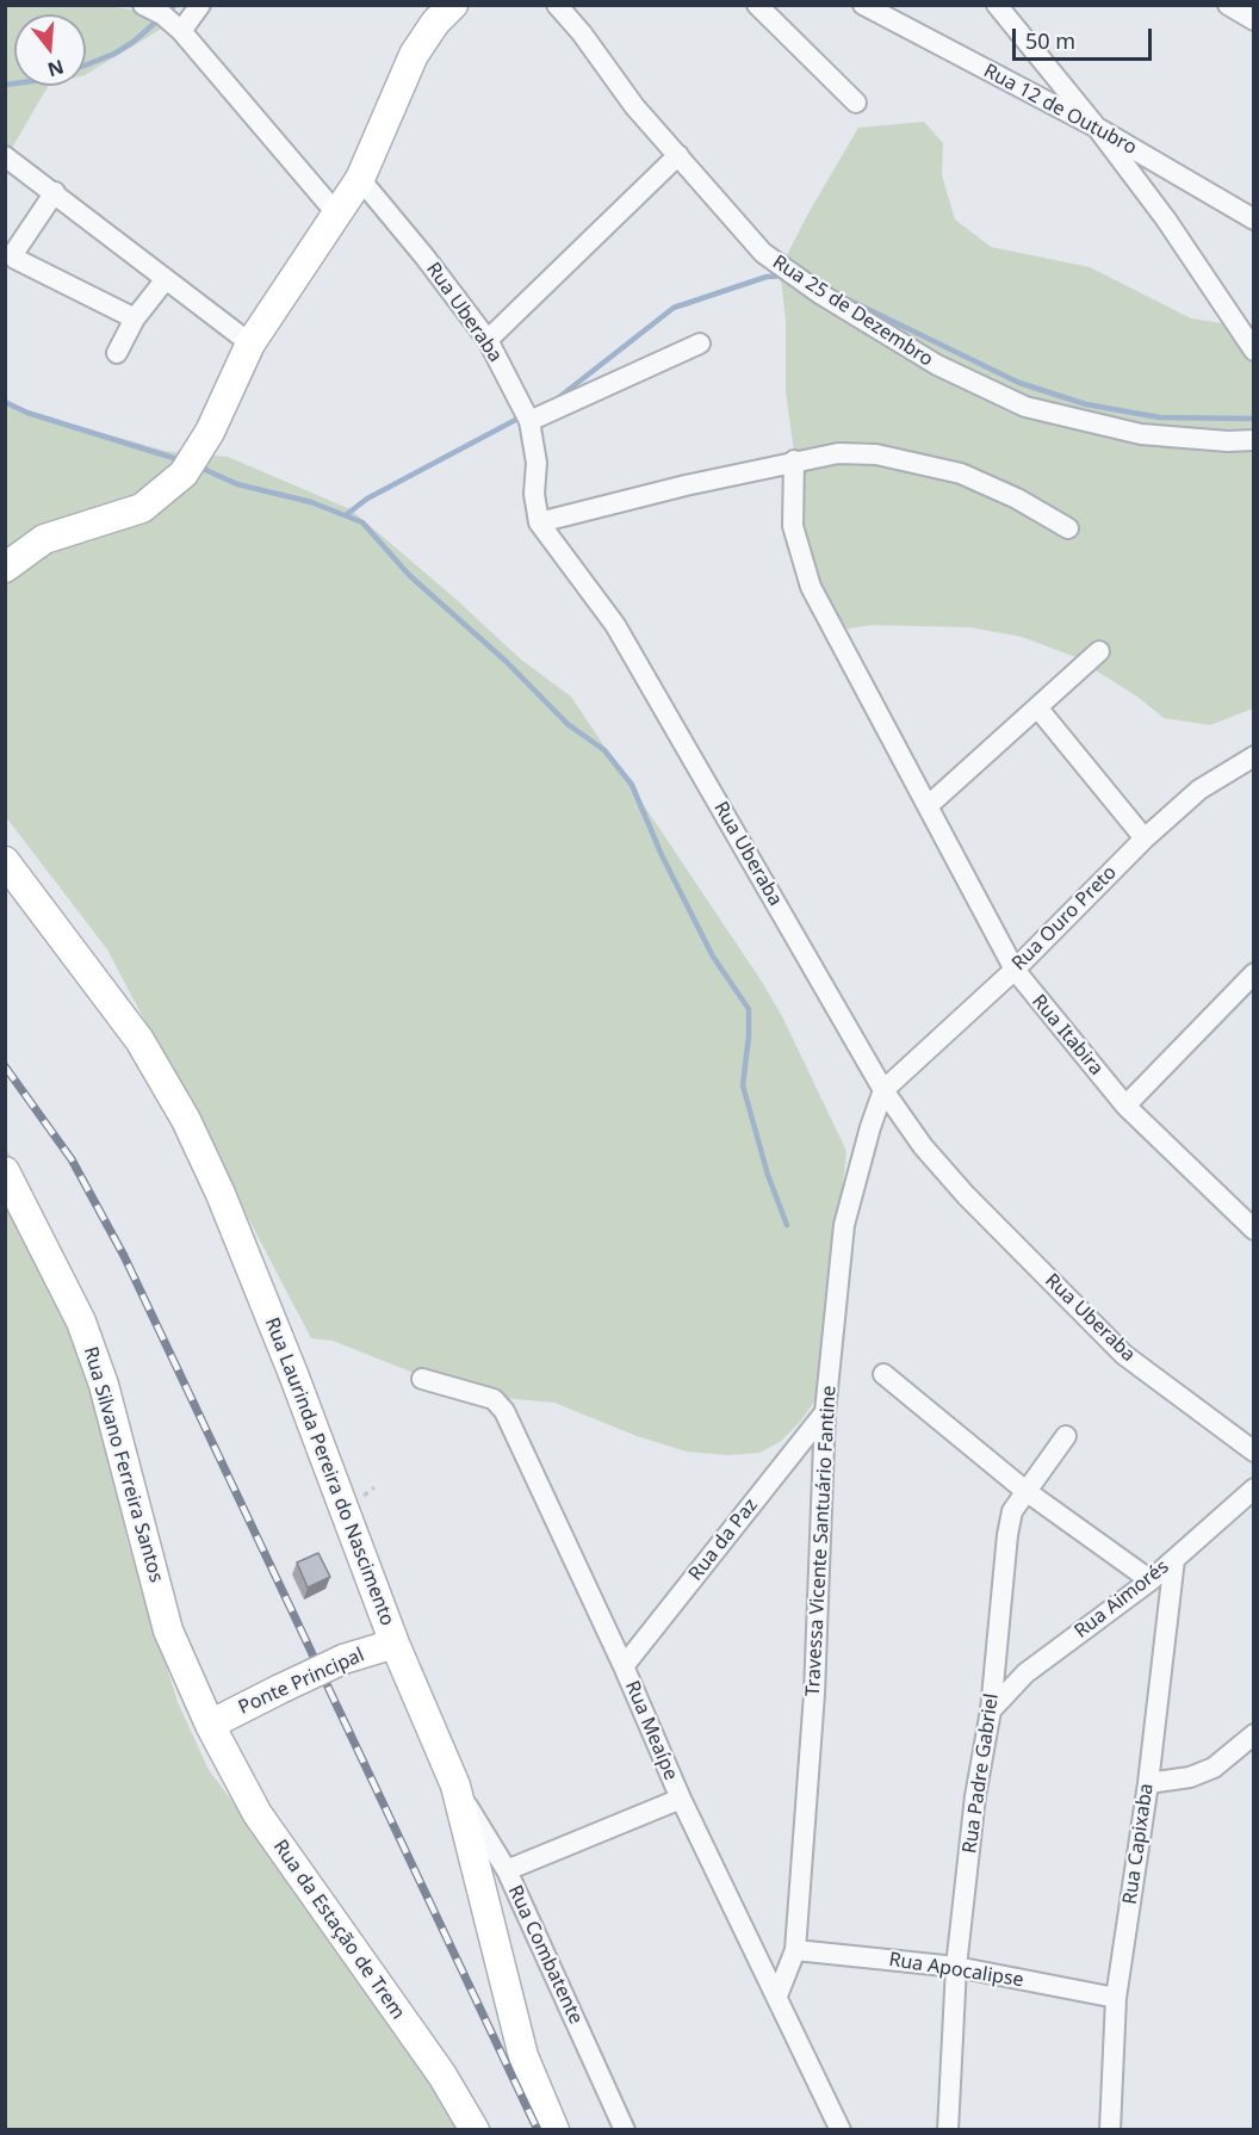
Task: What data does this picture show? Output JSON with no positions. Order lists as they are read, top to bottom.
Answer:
{
  "streets": {
    "street": [
      "Rua 12 de Outubro",
      "Rua 25 de Dezembro",
      "Rua Uberaba",
      "Rua Ouro Preto",
      "Rua Itabira",
      "Rua Silvano Ferreira Santos",
      "Rua Laurinda Pereira do Nascimento",
      "Rua da Paz",
      "Travessa Vicente Santuário Fantine",
      "Rua Aimorés",
      "Ponte Principal",
      "Rua Meaípe",
      "Rua Padre Gabriel",
      "Rua Capixaba",
      "Rua da Estação de Trem",
      "Rua Combatente",
      "Rua Apocalipse"
    ]
  },
  "crossings": [
    ["Rua Uberaba", "Rua Ouro Preto"],
    ["Rua Uberaba", "Travessa Vicente Santuário Fantine"],
    ["Rua Ouro Preto", "Rua Itabira"],
    ["Rua Ouro Preto", "Travessa Vicente Santuário Fantine"],
    ["Rua Silvano Ferreira Santos", "Ponte Principal"],
    ["Rua Silvano Ferreira Santos", "Rua da Estação de Trem"],
    ["Rua Laurinda Pereira do Nascimento", "Ponte Principal"],
    ["Rua Laurinda Pereira do Nascimento", "Rua Combatente"],
    ["Rua da Paz", "Travessa Vicente Santuário Fantine"],
    ["Rua da Paz", "Rua Meaípe"],
    ["Travessa Vicente Santuário Fantine", "Rua Meaípe"],
    ["Travessa Vicente Santuário Fantine", "Rua Apocalipse"],
    ["Rua Aimorés", "Rua Padre Gabriel"],
    ["Rua Aimorés", "Rua Capixaba"],
    ["Ponte Principal", "Rua da Estação de Trem"],
    ["Rua Padre Gabriel", "Rua Apocalipse"],
    ["Rua Capixaba", "Rua Apocalipse"]
  ],
  "scale_bar": "50 m",
  "north": "bottom"
}
